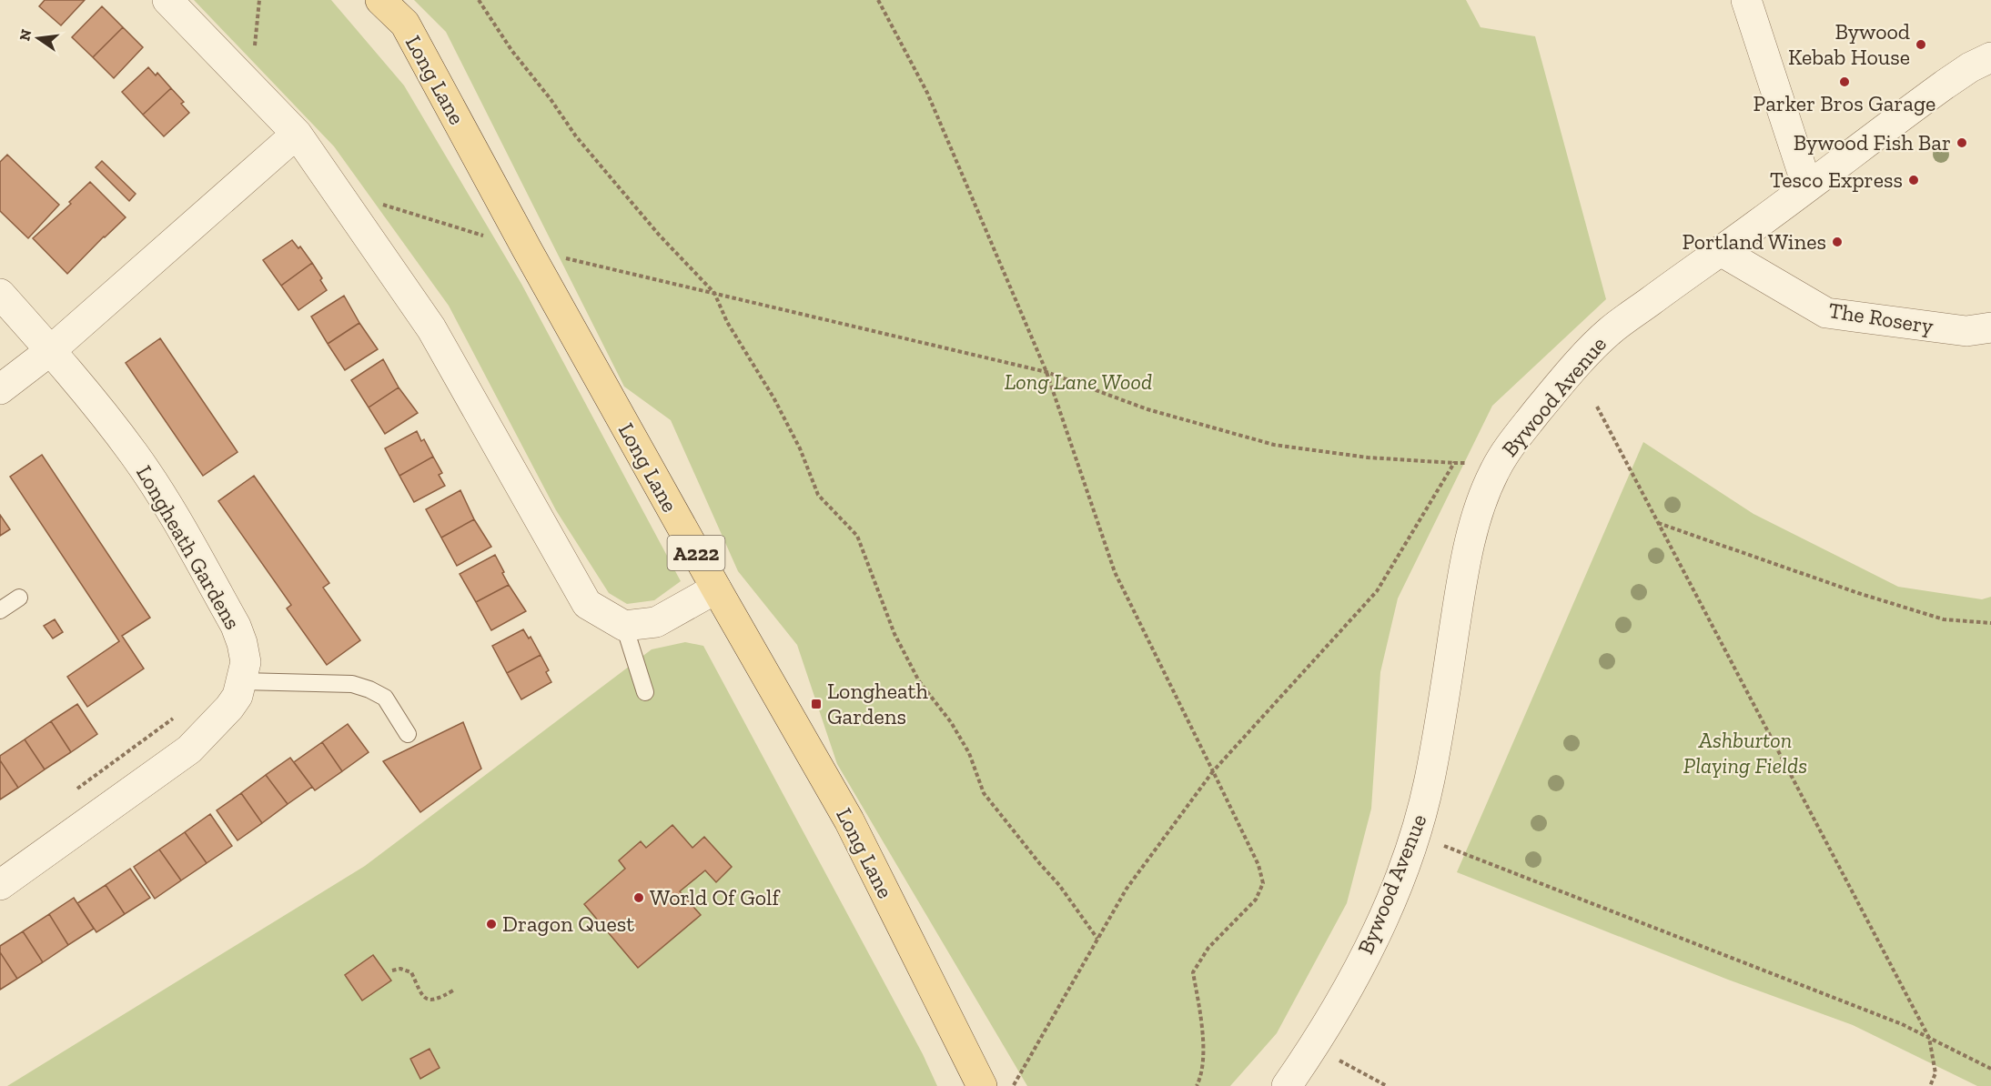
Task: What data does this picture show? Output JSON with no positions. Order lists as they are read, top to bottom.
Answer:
{
  "streets": {
    "main road": ["Long Lane", "A222"],
    "street": ["The Rosery", "Bywood Avenue", "Longheath Gardens"]
  },
  "crossings": [
    ["The Rosery", "Bywood Avenue"]
  ],
  "parks": ["Long Lane Wood", "Ashburton Playing Fields"],
  "places": {
    "other": [
      "Bywood Kebab House",
      "Parker Bros Garage",
      "Bywood Fish Bar",
      "Tesco Express",
      "Portland Wines",
      "World Of Golf",
      "Dragon Quest"
    ],
    "transit": ["Longheath Gardens"]
  },
  "north": "left"
}
